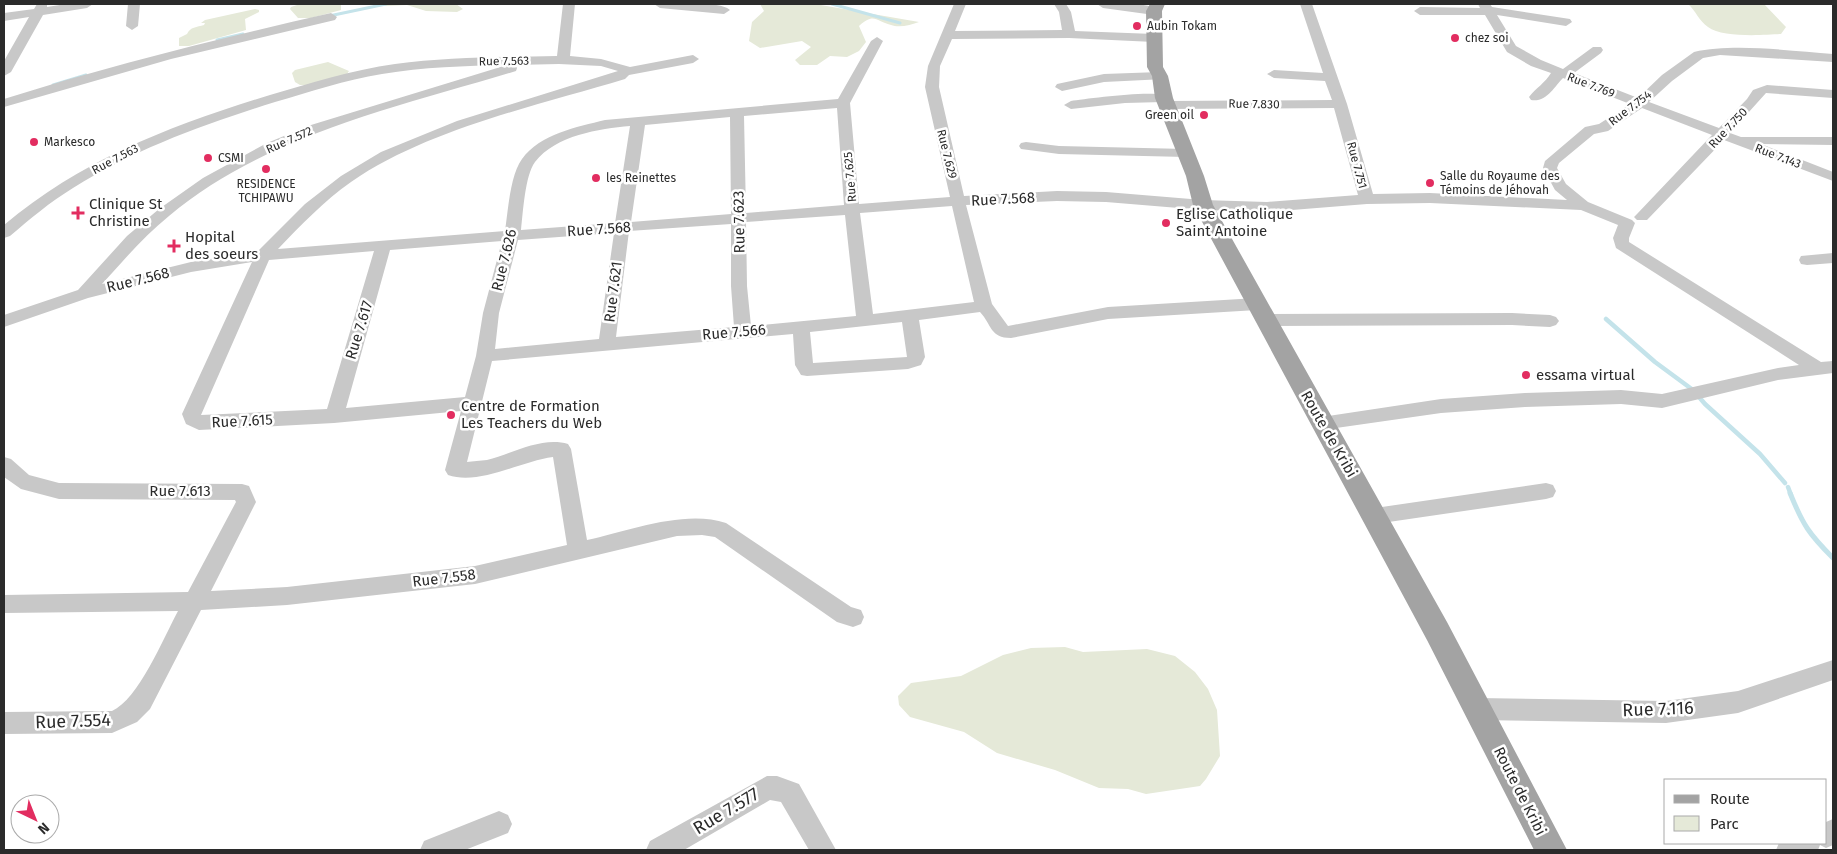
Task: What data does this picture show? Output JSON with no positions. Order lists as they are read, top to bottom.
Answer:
{
  "streets": {
    "main road": ["Route de Kribi"],
    "street": [
      "Rue 7.563",
      "Rue 7.769",
      "Rue 7.830",
      "Rue 7.754",
      "Rue 7.750",
      "Rue 7.572",
      "Rue 7.629",
      "Rue 7.143",
      "Rue 7.751",
      "Rue 7.625",
      "Rue 7.568",
      "Rue 7.623",
      "Rue 7.626",
      "Rue 7.621",
      "Rue 7.617",
      "Rue 7.566",
      "Rue 7.615",
      "Rue 7.613",
      "Rue 7.558",
      "Rue 7.116",
      "Rue 7.554",
      "Rue 7.577"
    ]
  },
  "crossings": [
    ["Rue 7.563", "Rue 7.572"],
    ["Rue 7.769", "Rue 7.754"],
    ["Rue 7.769", "Rue 7.750"],
    ["Rue 7.769", "Rue 7.143"],
    ["Rue 7.830", "Rue 7.751"],
    ["Rue 7.830", "Route de Kribi"],
    ["Rue 7.750", "Rue 7.143"],
    ["Rue 7.572", "Rue 7.568"],
    ["Rue 7.629", "Rue 7.568"],
    ["Rue 7.629", "Rue 7.566"],
    ["Rue 7.751", "Rue 7.568"],
    ["Rue 7.751", "Route de Kribi"],
    ["Rue 7.625", "Rue 7.568"],
    ["Rue 7.625", "Rue 7.626"],
    ["Rue 7.625", "Rue 7.566"],
    ["Rue 7.568", "Rue 7.623"],
    ["Rue 7.568", "Rue 7.626"],
    ["Rue 7.568", "Rue 7.621"],
    ["Rue 7.568", "Rue 7.617"],
    ["Rue 7.568", "Rue 7.615"],
    ["Rue 7.568", "Route de Kribi"],
    ["Rue 7.623", "Rue 7.626"],
    ["Rue 7.623", "Rue 7.566"],
    ["Rue 7.626", "Rue 7.621"],
    ["Rue 7.626", "Rue 7.566"],
    ["Rue 7.626", "Rue 7.615"],
    ["Rue 7.626", "Rue 7.558"],
    ["Rue 7.621", "Rue 7.566"],
    ["Rue 7.617", "Rue 7.615"],
    ["Route de Kribi", "Rue 7.116"],
    ["Rue 7.613", "Rue 7.558"],
    ["Rue 7.613", "Rue 7.554"],
    ["Rue 7.558", "Rue 7.554"]
  ],
  "places": {
    "other": [
      "Aubin Tokam",
      "chez soi",
      "Green oil",
      "Markesco",
      "CSMI",
      "RESIDENCE TCHIPAWU",
      "les Reinettes",
      "Salle du Royaume des Témoins de Jéhovah",
      "Eglise Catholique Saint Antoine",
      "essama virtual",
      "Centre de Formation Les Teachers du Web"
    ],
    "health": ["Clinique St Christine", "Hopital des soeurs"]
  },
  "legend": ["Route", "Parc"],
  "north": "bottom right"
}
